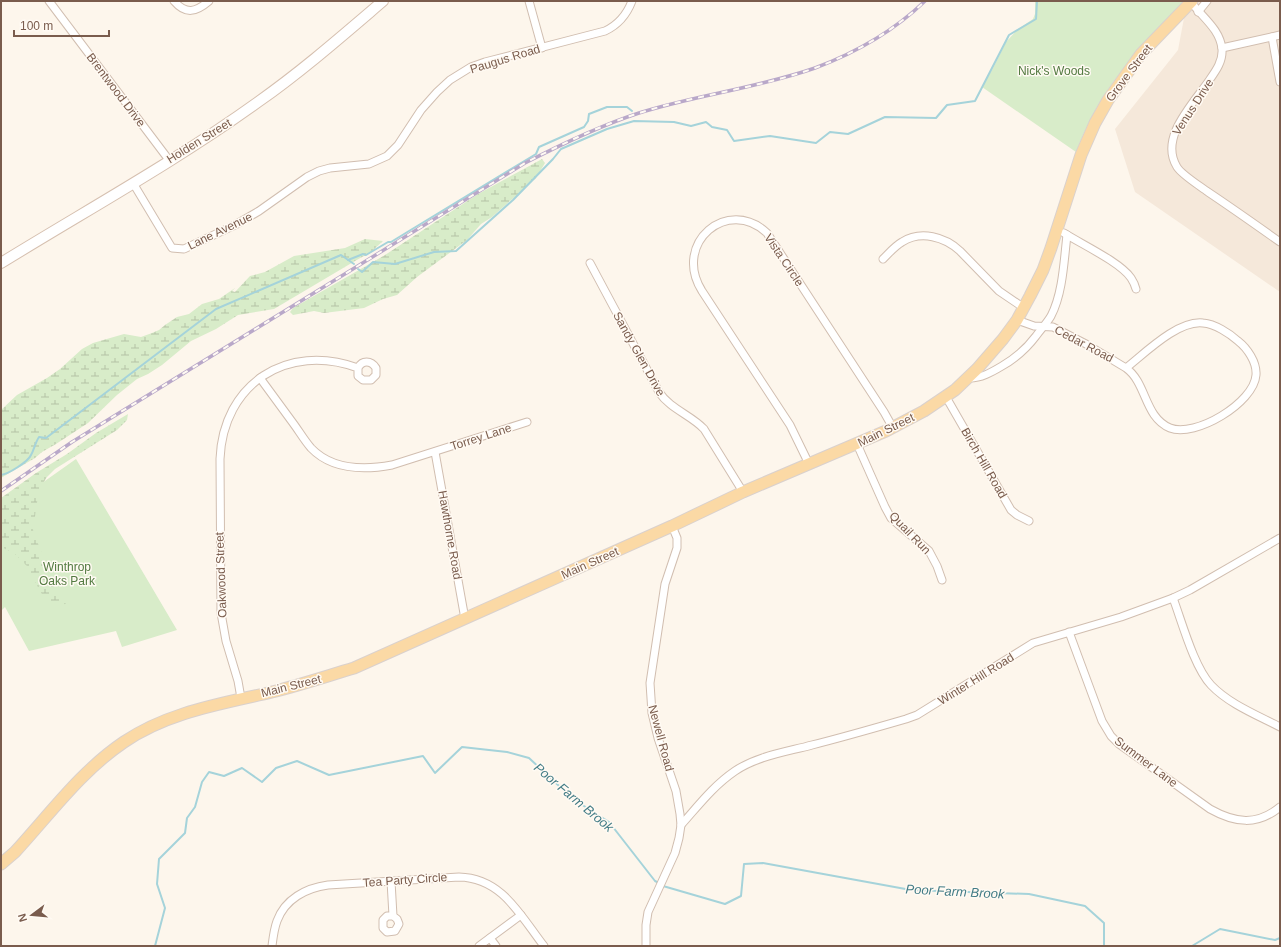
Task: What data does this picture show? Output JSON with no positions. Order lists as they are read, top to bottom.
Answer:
{
  "streets": {
    "main road": ["Grove Street", "Holden Street", "Main Street"],
    "street": [
      "Paugus Road",
      "Brentwood Drive",
      "Venus Drive",
      "Lane Avenue",
      "Vista Circle",
      "Cedar Road",
      "Sandy Glen Drive",
      "Torrey Lane",
      "Birch Hill Road",
      "Quail Run",
      "Hawthorne Road",
      "Oakwood Street",
      "Winter Hill Road",
      "Newell Road",
      "Summer Lane",
      "Tea Party Circle"
    ]
  },
  "crossings": [
    ["Paugus Road", "Lane Avenue"],
    ["Grove Street", "Main Street"],
    ["Brentwood Drive", "Holden Street"],
    ["Holden Street", "Lane Avenue"],
    ["Vista Circle", "Main Street"],
    ["Cedar Road", "Main Street"],
    ["Sandy Glen Drive", "Main Street"],
    ["Main Street", "Birch Hill Road"],
    ["Main Street", "Quail Run"],
    ["Main Street", "Hawthorne Road"],
    ["Main Street", "Oakwood Street"],
    ["Main Street", "Newell Road"],
    ["Torrey Lane", "Hawthorne Road"],
    ["Torrey Lane", "Oakwood Street"],
    ["Winter Hill Road", "Newell Road"],
    ["Winter Hill Road", "Summer Lane"]
  ],
  "water": ["Poor Farm Brook"],
  "parks": ["Nick's Woods", "Winthrop Oaks Park"],
  "scale_bar": "100 m",
  "north": "left"
}
